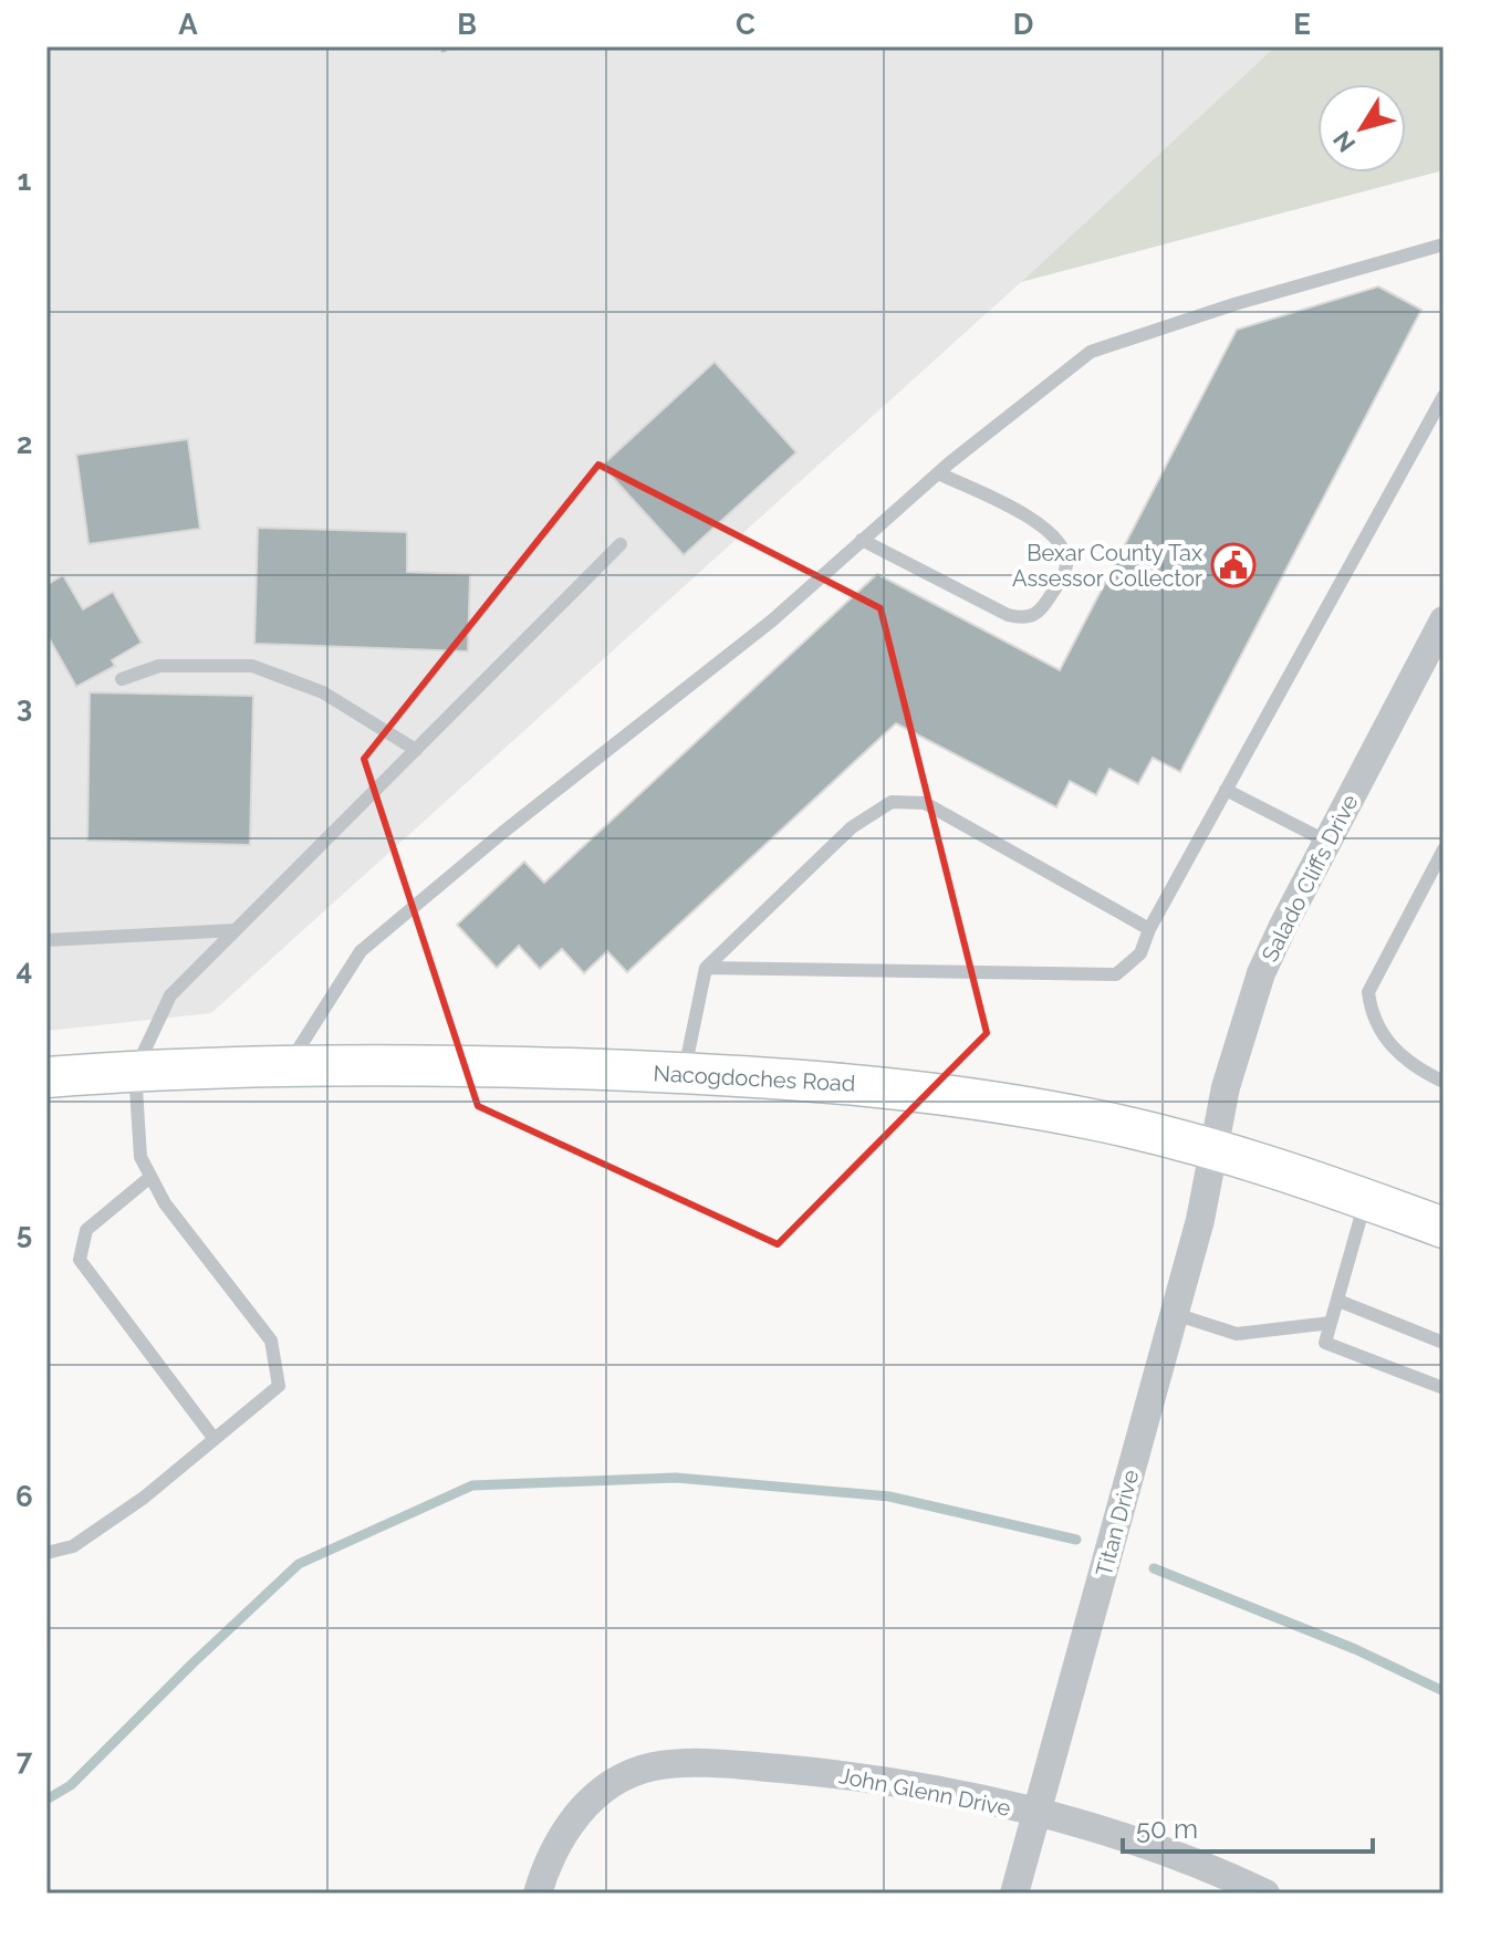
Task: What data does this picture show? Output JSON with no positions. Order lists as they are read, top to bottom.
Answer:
{
  "streets": {
    "main road": ["Nacogdoches Road"],
    "street": ["Salado Cliffs Drive", "Titan Drive", "John Glenn Drive"]
  },
  "crossings": [
    ["Salado Cliffs Drive", "Nacogdoches Road"],
    ["Salado Cliffs Drive", "Titan Drive"],
    ["Nacogdoches Road", "Titan Drive"],
    ["Titan Drive", "John Glenn Drive"]
  ],
  "places": {
    "public building": ["Bexar County Tax Assessor Collector"]
  },
  "scale_bar": "50 m",
  "north": "bottom left",
  "grid": {
    "columns": [
      "A",
      "B",
      "C",
      "D",
      "E"
    ],
    "rows": [
      "1",
      "2",
      "3",
      "4",
      "5",
      "6",
      "7"
    ]
  }
}
